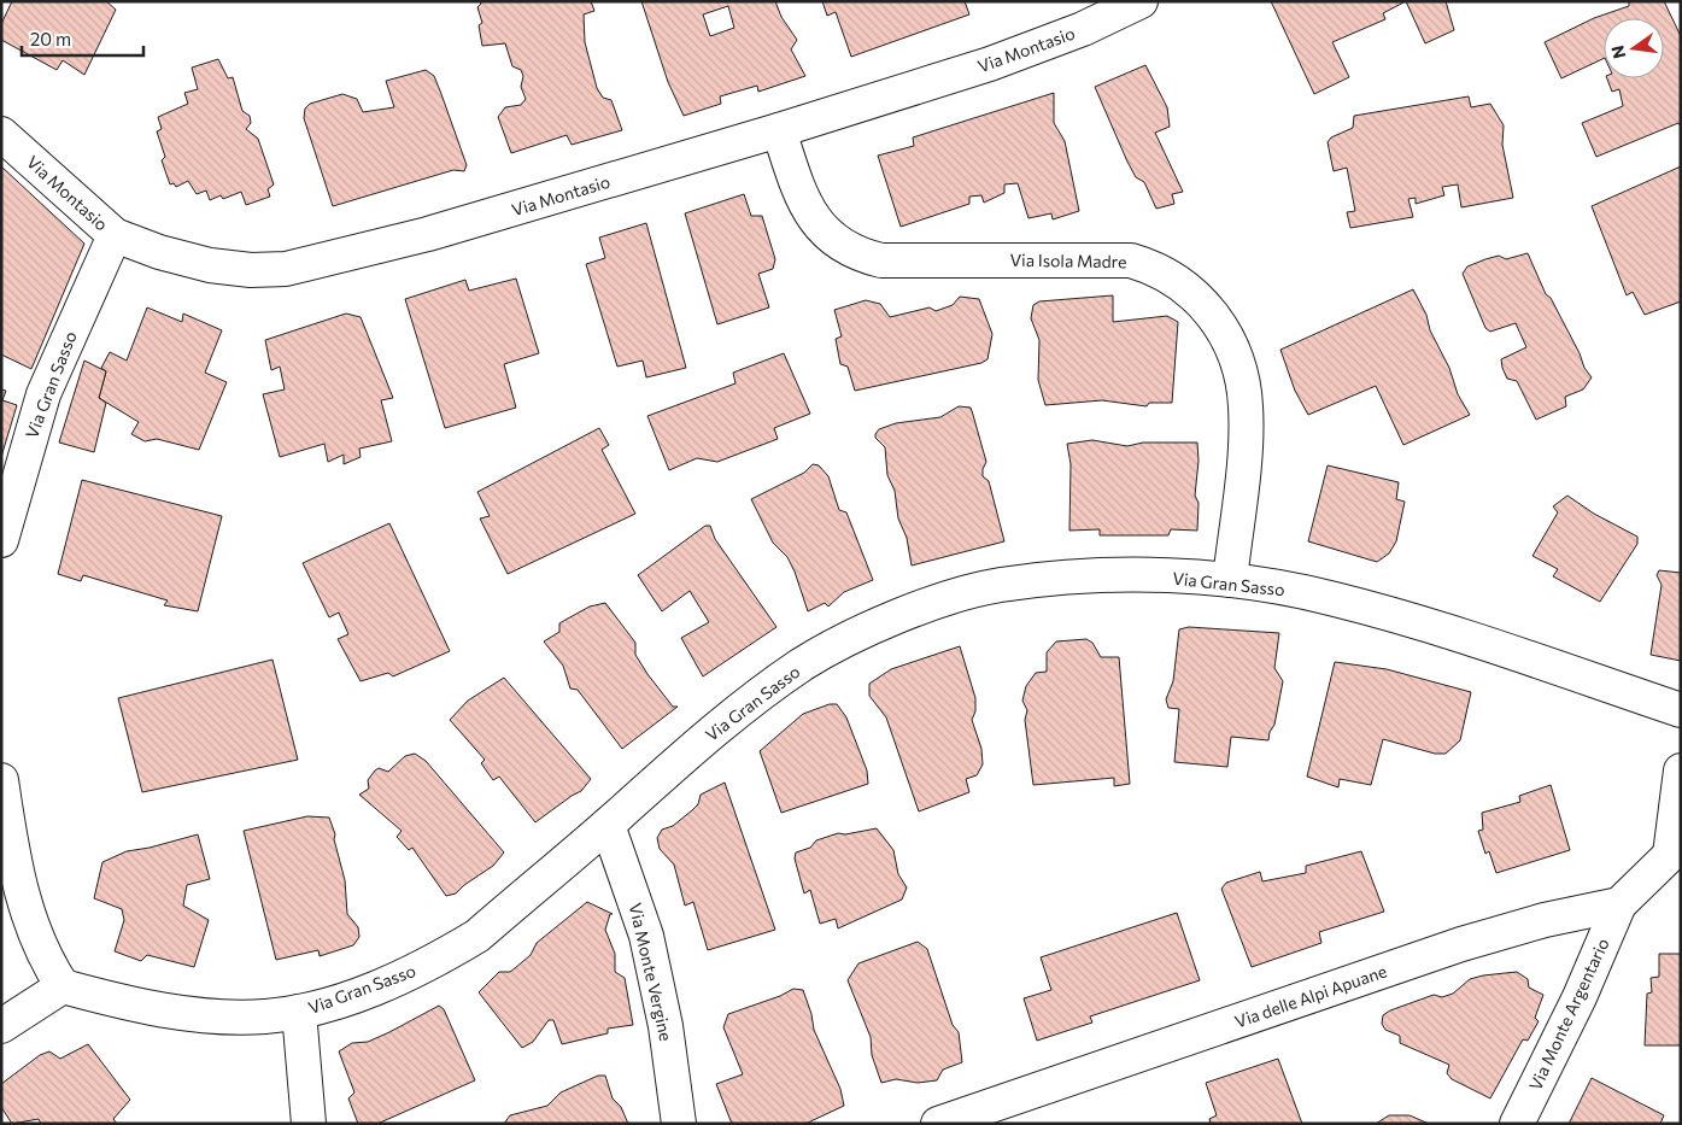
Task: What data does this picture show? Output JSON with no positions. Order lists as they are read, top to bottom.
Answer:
{
  "streets": {
    "street": [
      "Via Montasio",
      "Via Isola Madre",
      "Via Gran Sasso",
      "Via Monte Vergine",
      "Via delle Alpi Apuane",
      "Via Monte Argentario"
    ]
  },
  "crossings": [
    ["Via Montasio", "Via Isola Madre"],
    ["Via Montasio", "Via Gran Sasso"],
    ["Via Isola Madre", "Via Gran Sasso"],
    ["Via Gran Sasso", "Via Monte Vergine"],
    ["Via delle Alpi Apuane", "Via Monte Argentario"]
  ],
  "scale_bar": "20 m",
  "north": "left"
}
